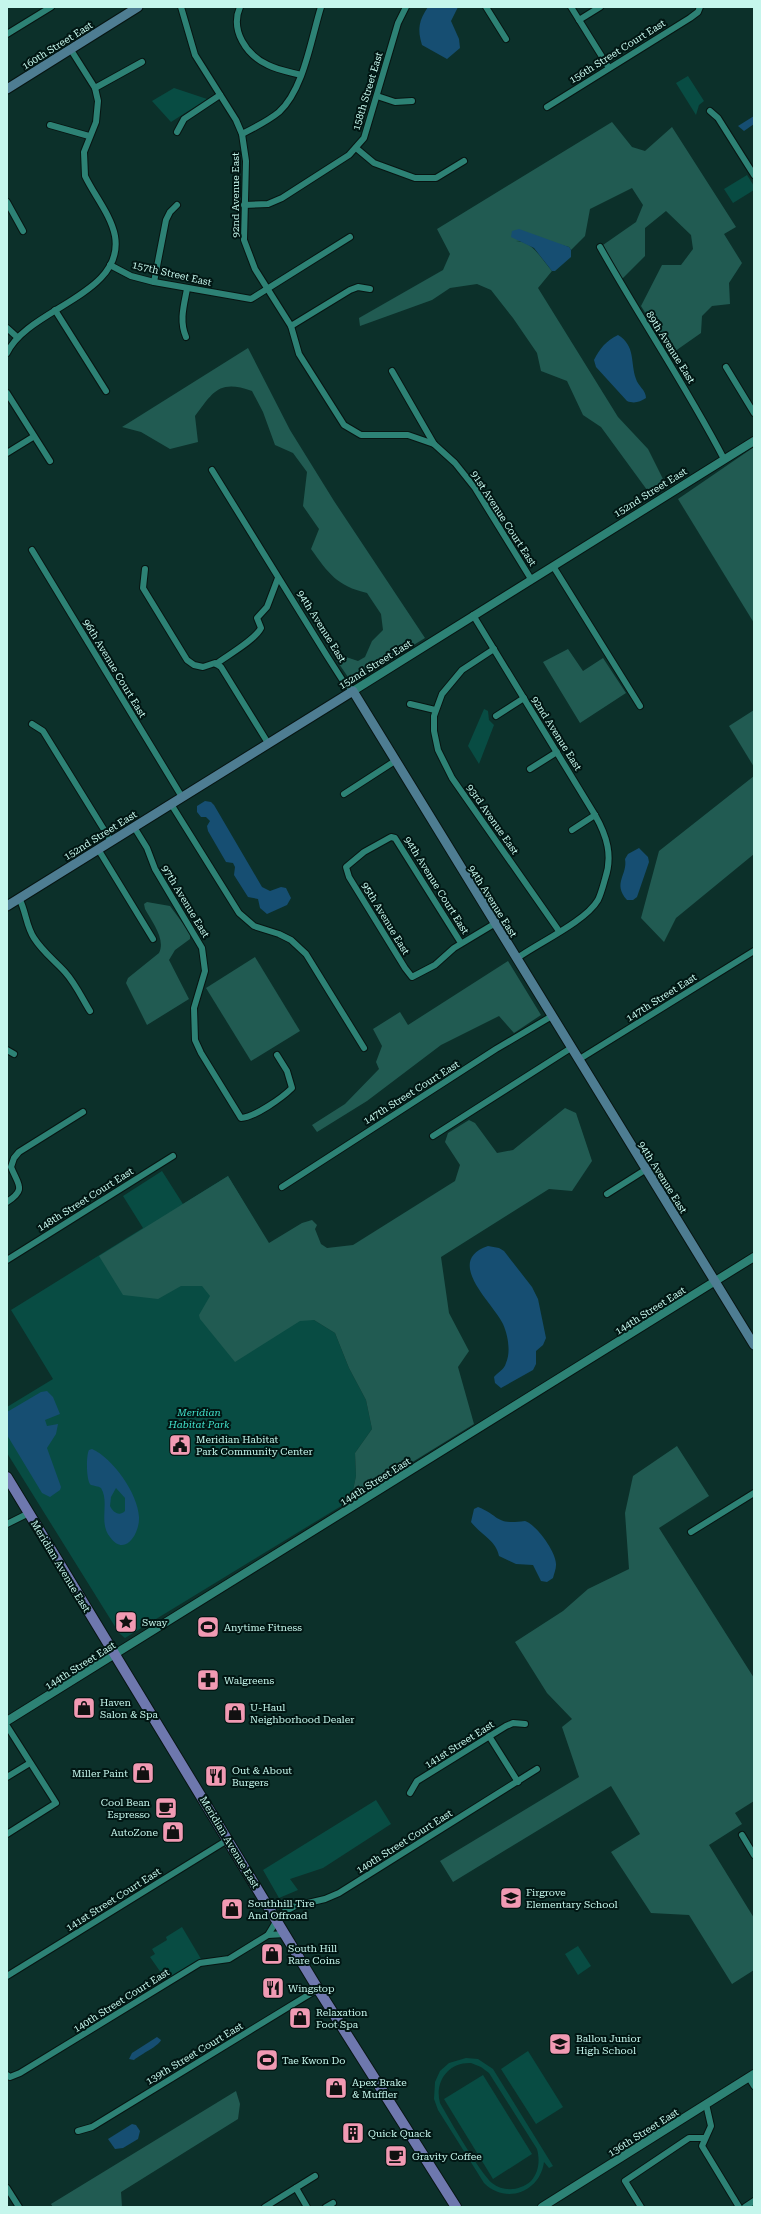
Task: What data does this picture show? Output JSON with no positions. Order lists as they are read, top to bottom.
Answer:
{
  "streets": {
    "main road": [
      "160th Street East",
      "152nd Street East",
      "94th Avenue East",
      "Meridian Avenue East"
    ],
    "street": [
      "156th Street Court East",
      "158th Street East",
      "92nd Avenue East",
      "157th Street East",
      "89th Avenue East",
      "91st Avenue Court East",
      "96th Avenue Court East",
      "93rd Avenue East",
      "94th Avenue Court East",
      "97th Avenue East",
      "95th Avenue East",
      "147th Street East",
      "147th Street Court East",
      "148th Street Court East",
      "144th Street East",
      "141st Street East",
      "140th Street Court East",
      "141st Street Court East",
      "139th Street Court East",
      "136th Street East"
    ]
  },
  "crossings": [
    ["158th Street East", "92nd Avenue East"],
    ["92nd Avenue East", "157th Street East"],
    ["92nd Avenue East", "152nd Street East"],
    ["92nd Avenue East", "91st Avenue Court East"],
    ["92nd Avenue East", "93rd Avenue East"],
    ["89th Avenue East", "152nd Street East"],
    ["152nd Street East", "91st Avenue Court East"],
    ["152nd Street East", "94th Avenue East"],
    ["152nd Street East", "96th Avenue Court East"],
    ["152nd Street East", "97th Avenue East"],
    ["94th Avenue East", "147th Street East"],
    ["94th Avenue East", "147th Street Court East"],
    ["94th Avenue East", "144th Street East"],
    ["94th Avenue Court East", "95th Avenue East"],
    ["144th Street East", "Meridian Avenue East"],
    ["Meridian Avenue East", "140th Street Court East"],
    ["Meridian Avenue East", "141st Street Court East"],
    ["Meridian Avenue East", "139th Street Court East"]
  ],
  "parks": ["Meridian Habitat Park"],
  "places": {
    "public building": ["Meridian Habitat Park Community Center"],
    "place": ["Sway"],
    "sports": ["Anytime Fitness", "Tae Kwon Do"],
    "pharmacy": ["Walgreens"],
    "shop": [
      "Haven Salon & Spa",
      "U-Haul Neighborhood Dealer",
      "Miller Paint",
      "AutoZone",
      "Southhill Tire And Offroad",
      "South Hill Rare Coins",
      "Relaxation Foot Spa",
      "Apex Brake & Muffler"
    ],
    "restaurant": ["Out & About Burgers", "Wingstop"],
    "cafe": ["Cool Bean Espresso", "Gravity Coffee"],
    "school or university": ["Firgrove Elementary School", "Ballou Junior High School"],
    "building": ["Quick Quack"]
  }
}
